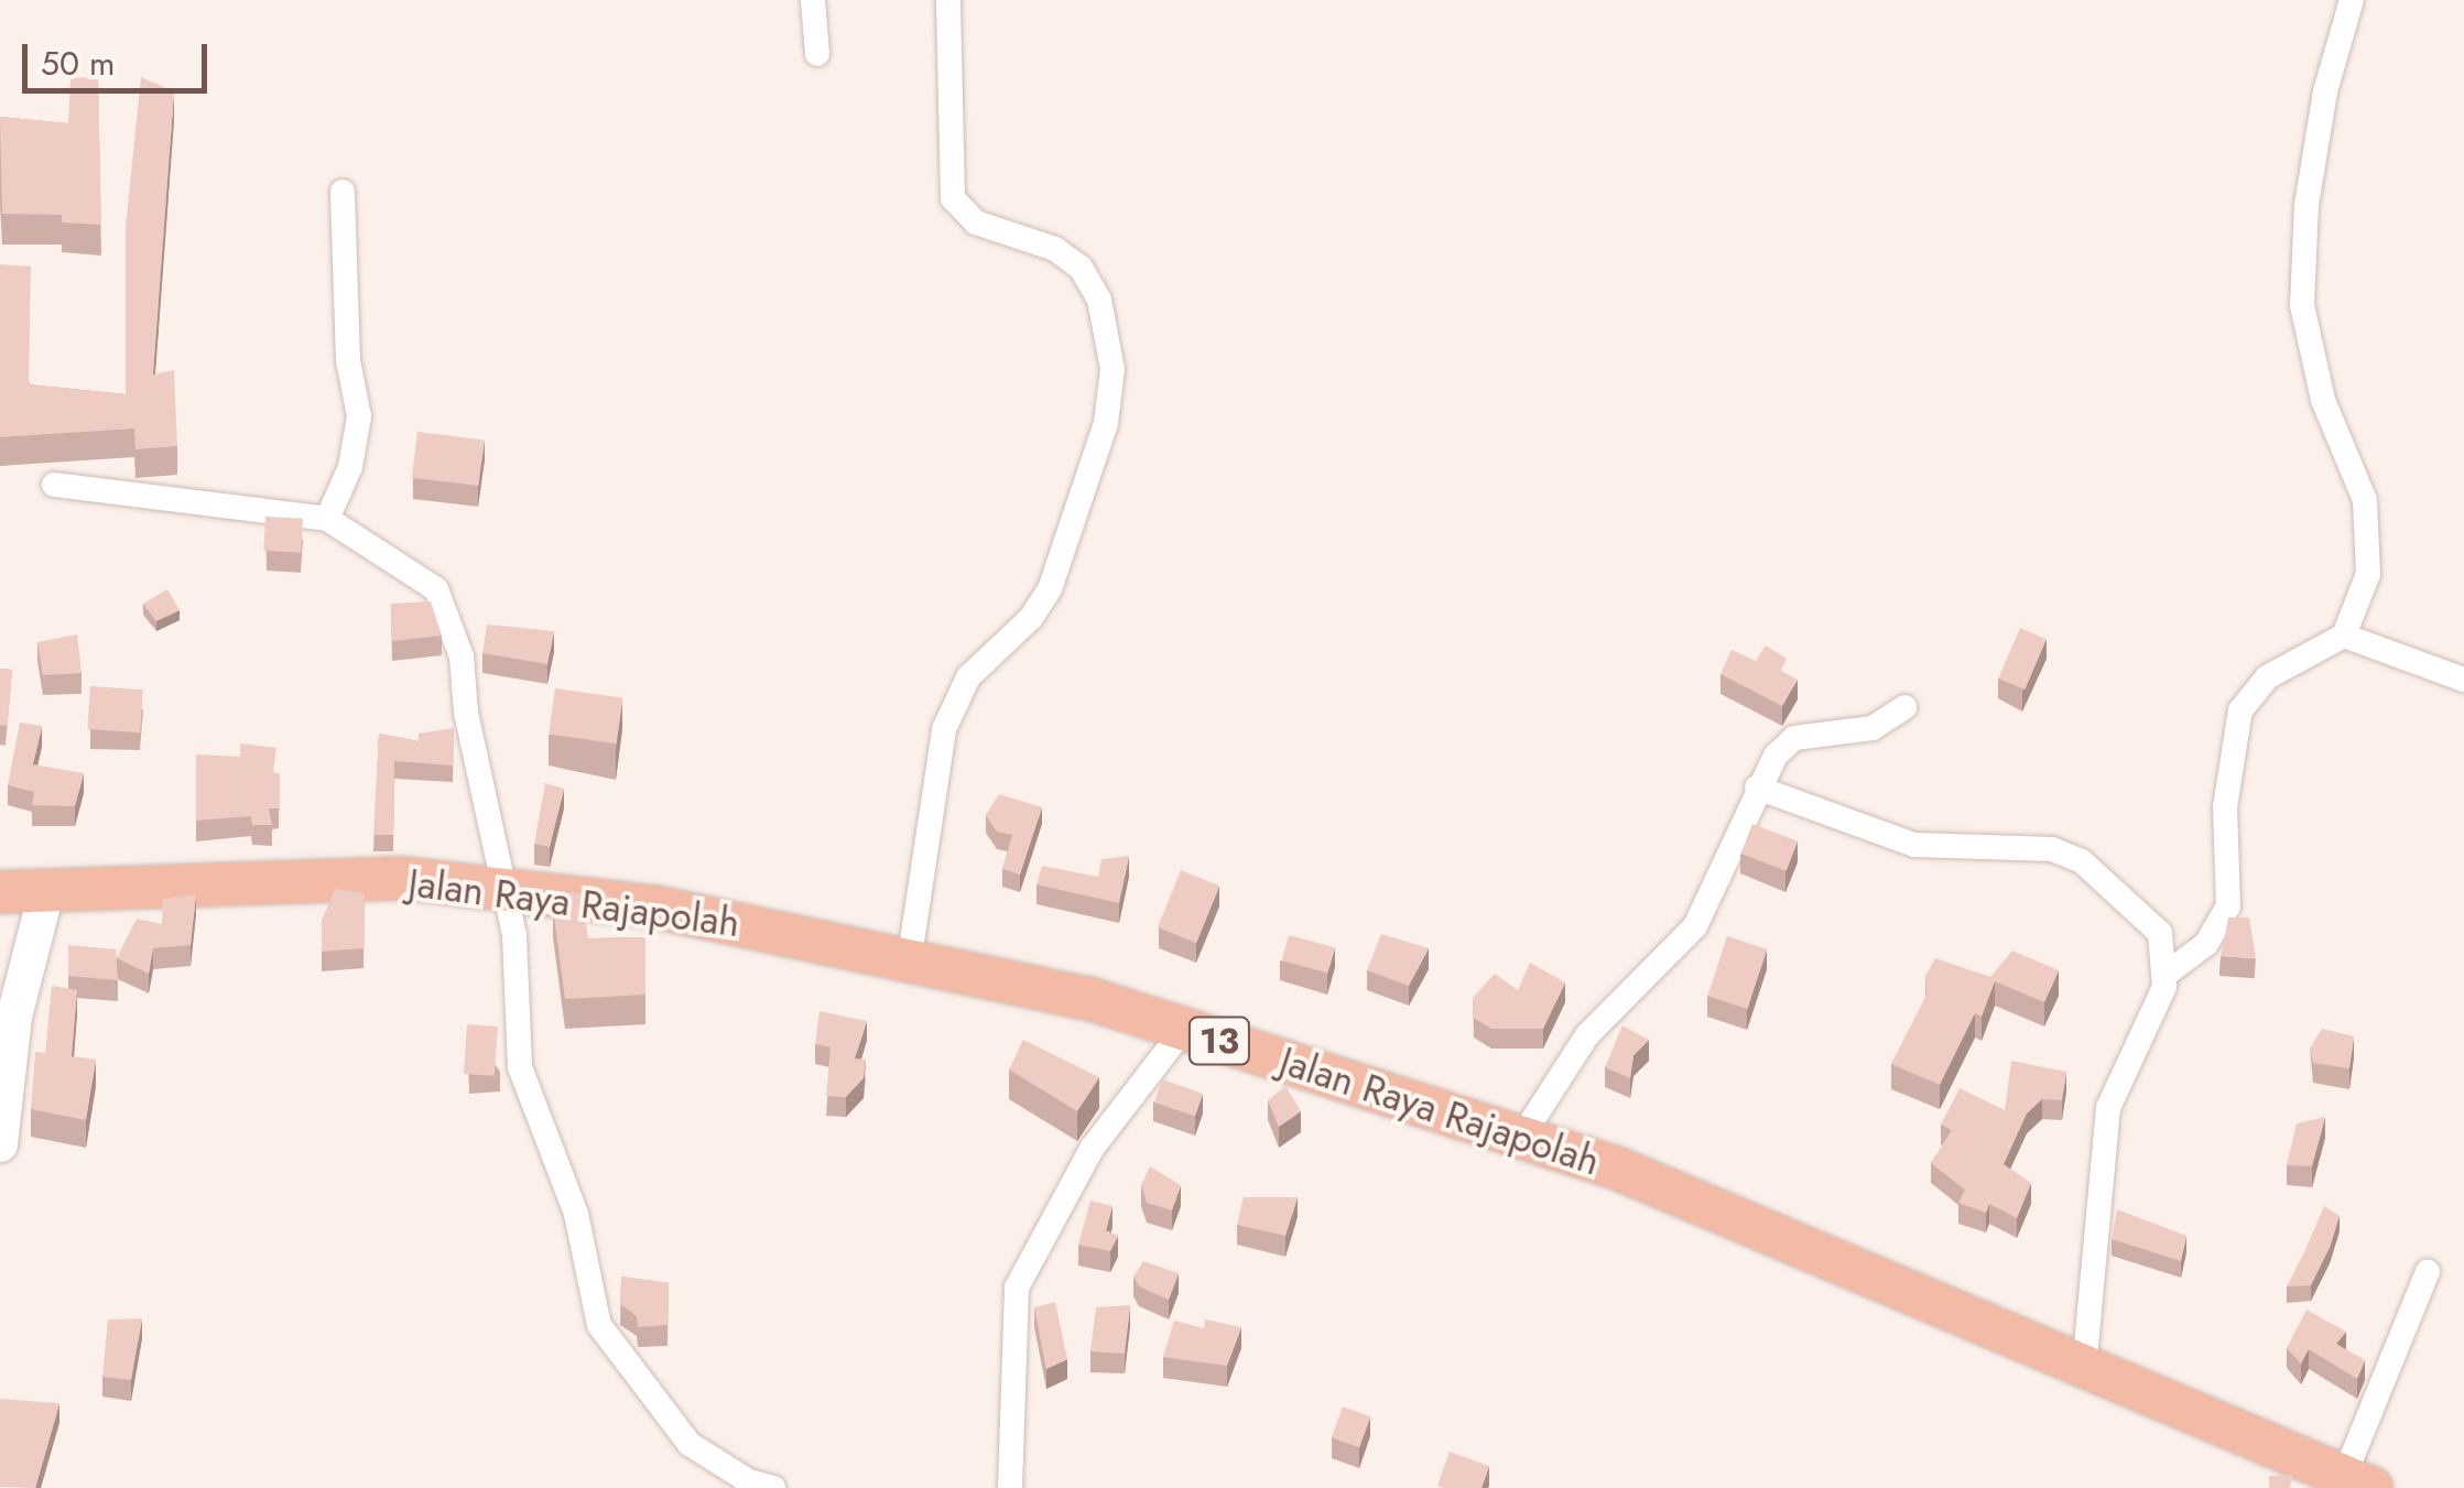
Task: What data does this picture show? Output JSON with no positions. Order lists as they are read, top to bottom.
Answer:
{
  "streets": {
    "highway": ["Jalan Raya Rajapolah", "13"]
  },
  "scale_bar": "50 m"
}
